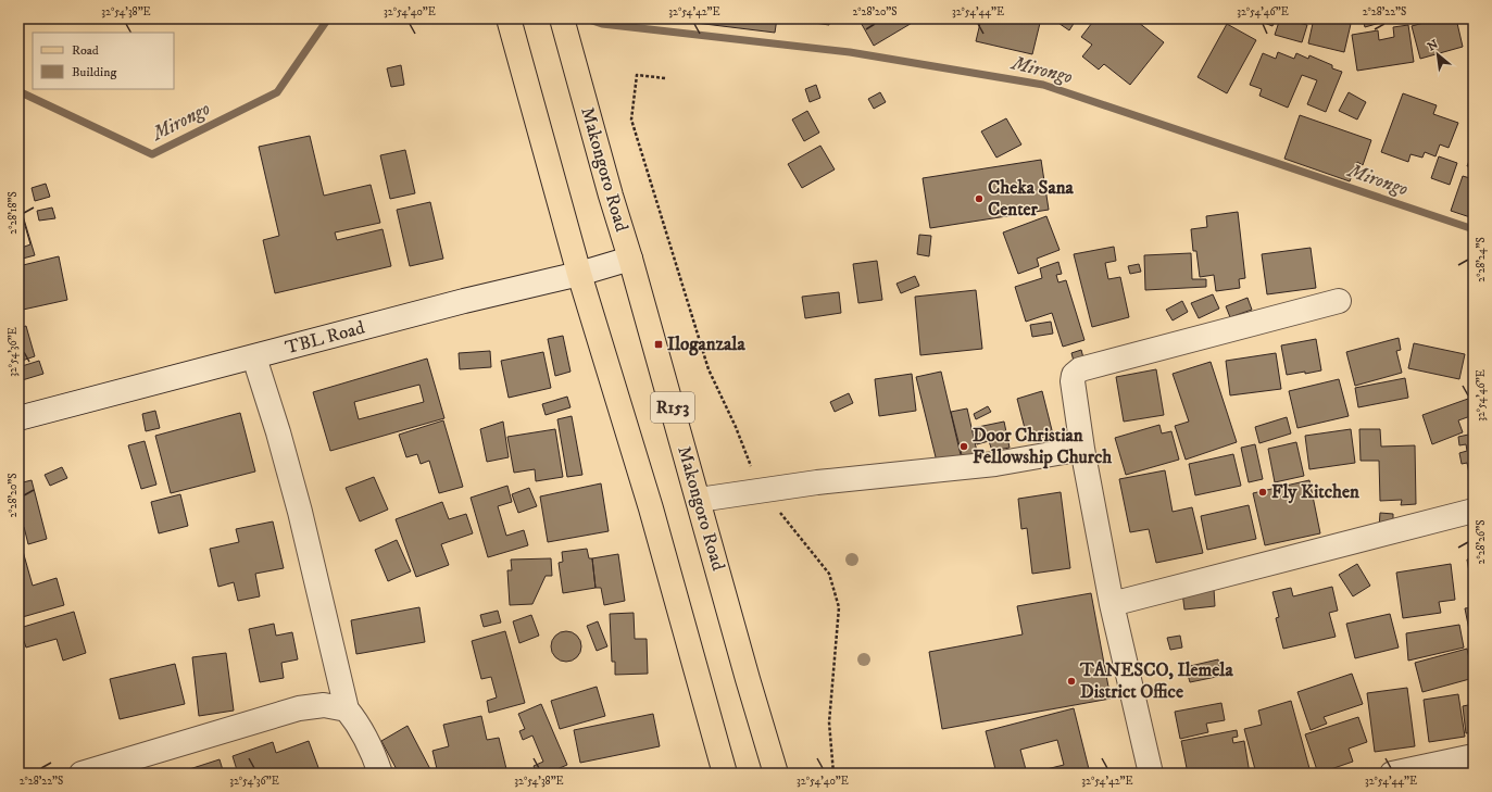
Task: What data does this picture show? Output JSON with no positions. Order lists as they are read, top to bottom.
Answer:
{
  "streets": {
    "main road": ["Makongoro Road", "R153"],
    "street": ["TBL Road"]
  },
  "crossings": [
    ["Makongoro Road", "TBL Road"],
    ["TBL Road", "R153"]
  ],
  "water": ["Mirongo"],
  "places": {
    "other": [
      "Cheka Sana Center",
      "Door Christian Fellowship Church",
      "Fly Kitchen",
      "TANESCO, Ilemela District Office"
    ],
    "transit": ["Iloganzala"]
  },
  "legend": ["Road", "Building"],
  "north": "top left",
  "coordinates": [
    "32°54'38\"E",
    "32°54'40\"E",
    "32°54'42\"E",
    "2°28'20\"S",
    "32°54'44\"E",
    "32°54'46\"E",
    "2°28'22\"S",
    "2°28'18\"S",
    "2°28'24\"S",
    "32°54'36\"E",
    "2°28'26\"S"
  ]
}
